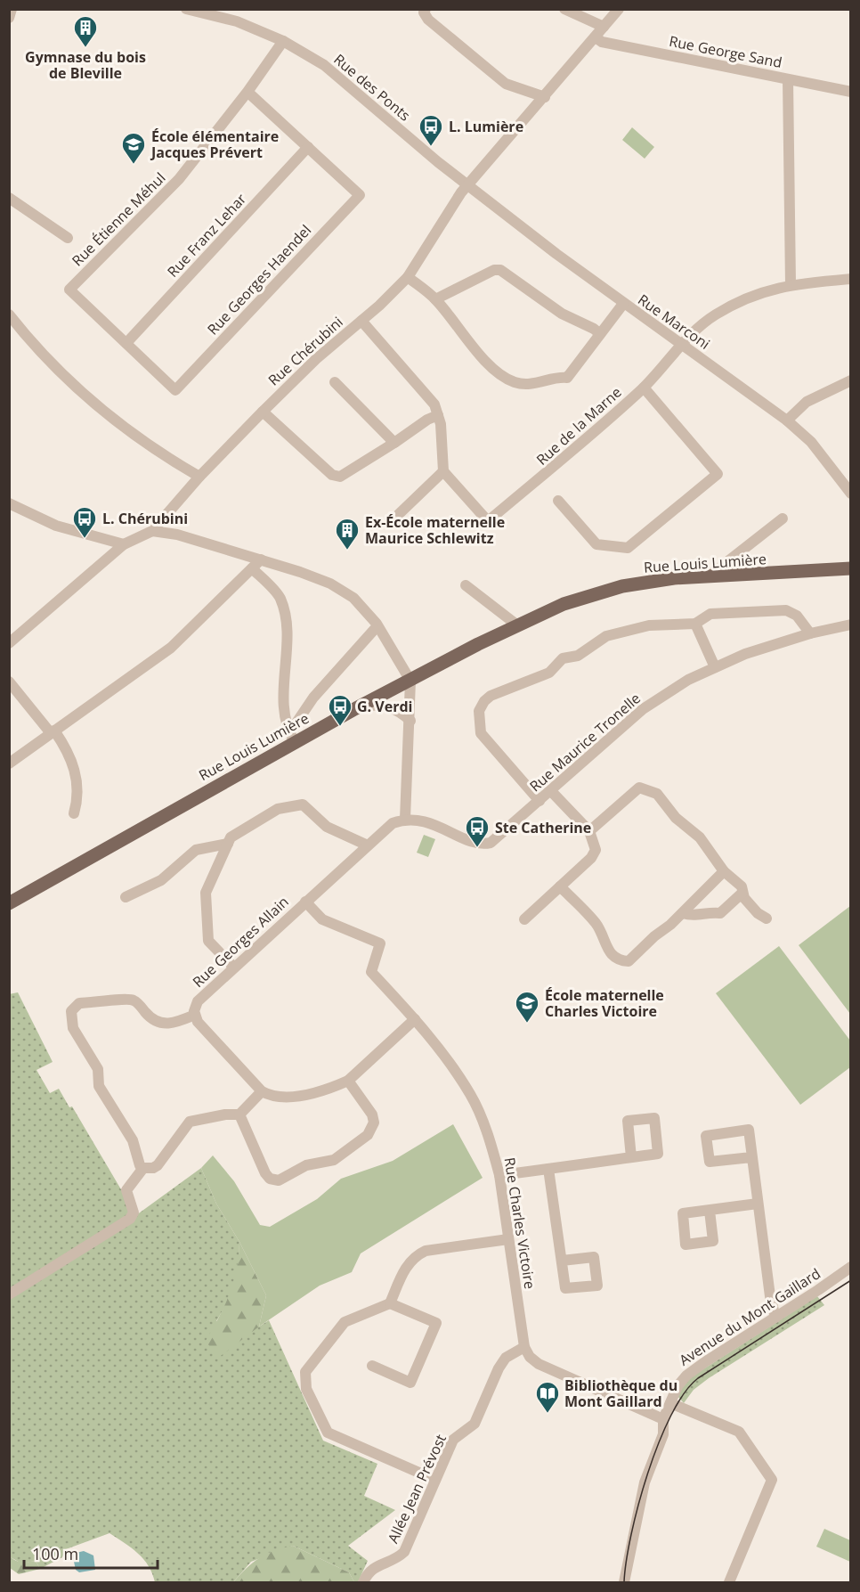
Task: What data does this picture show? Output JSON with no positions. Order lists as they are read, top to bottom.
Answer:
{
  "streets": {
    "main road": ["Rue Louis Lumière"],
    "street": [
      "Rue George Sand",
      "Rue des Ponts",
      "Rue Étienne Méhul",
      "Rue Franz Lehar",
      "Rue Georges Haendel",
      "Rue Marconi",
      "Rue Chérubini",
      "Rue de la Marne",
      "Rue Maurice Tronelle",
      "Rue Georges Allain",
      "Rue Charles Victoire",
      "Avenue du Mont Gaillard",
      "Allée Jean Prévost"
    ]
  },
  "crossings": [
    ["Rue George Sand", "Rue Chérubini"],
    ["Rue des Ponts", "Rue Étienne Méhul"],
    ["Rue des Ponts", "Rue Marconi"],
    ["Rue des Ponts", "Rue Chérubini"],
    ["Rue Étienne Méhul", "Rue Georges Haendel"],
    ["Rue Franz Lehar", "Rue Georges Haendel"],
    ["Rue Marconi", "Rue Chérubini"],
    ["Rue Marconi", "Rue de la Marne"],
    ["Rue Maurice Tronelle", "Rue Georges Allain"],
    ["Rue Georges Allain", "Rue Charles Victoire"],
    ["Rue Charles Victoire", "Allée Jean Prévost"]
  ],
  "places": {
    "building": ["Gymnase du bois de Bleville", "Ex-École maternelle Maurice Schlewitz"],
    "bus stop": [
      "L. Lumière",
      "L. Chérubini",
      "G. Verdi",
      "Ste Catherine"
    ],
    "school or university": ["École élémentaire Jacques Prévert", "École maternelle Charles Victoire"],
    "library": ["Bibliothèque du Mont Gaillard"]
  },
  "scale_bar": "100 m"
}
